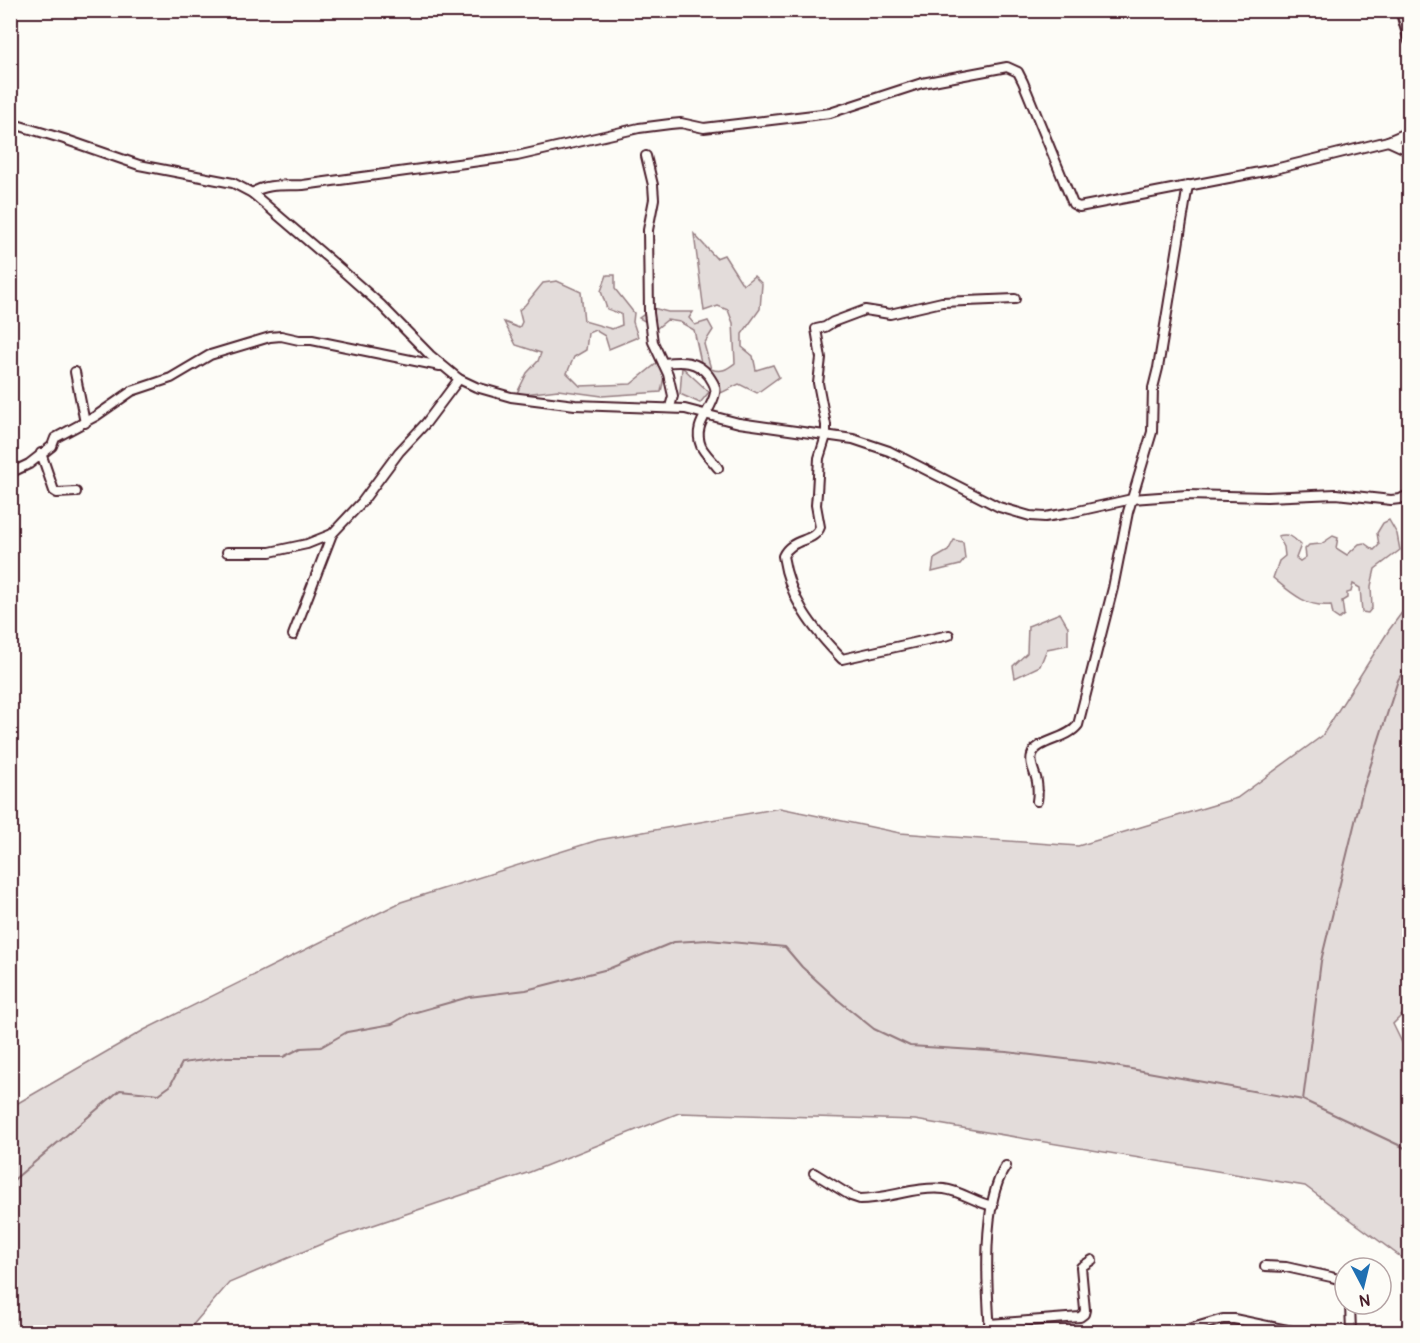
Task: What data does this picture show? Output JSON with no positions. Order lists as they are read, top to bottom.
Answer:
{
  "north": "bottom"
}
